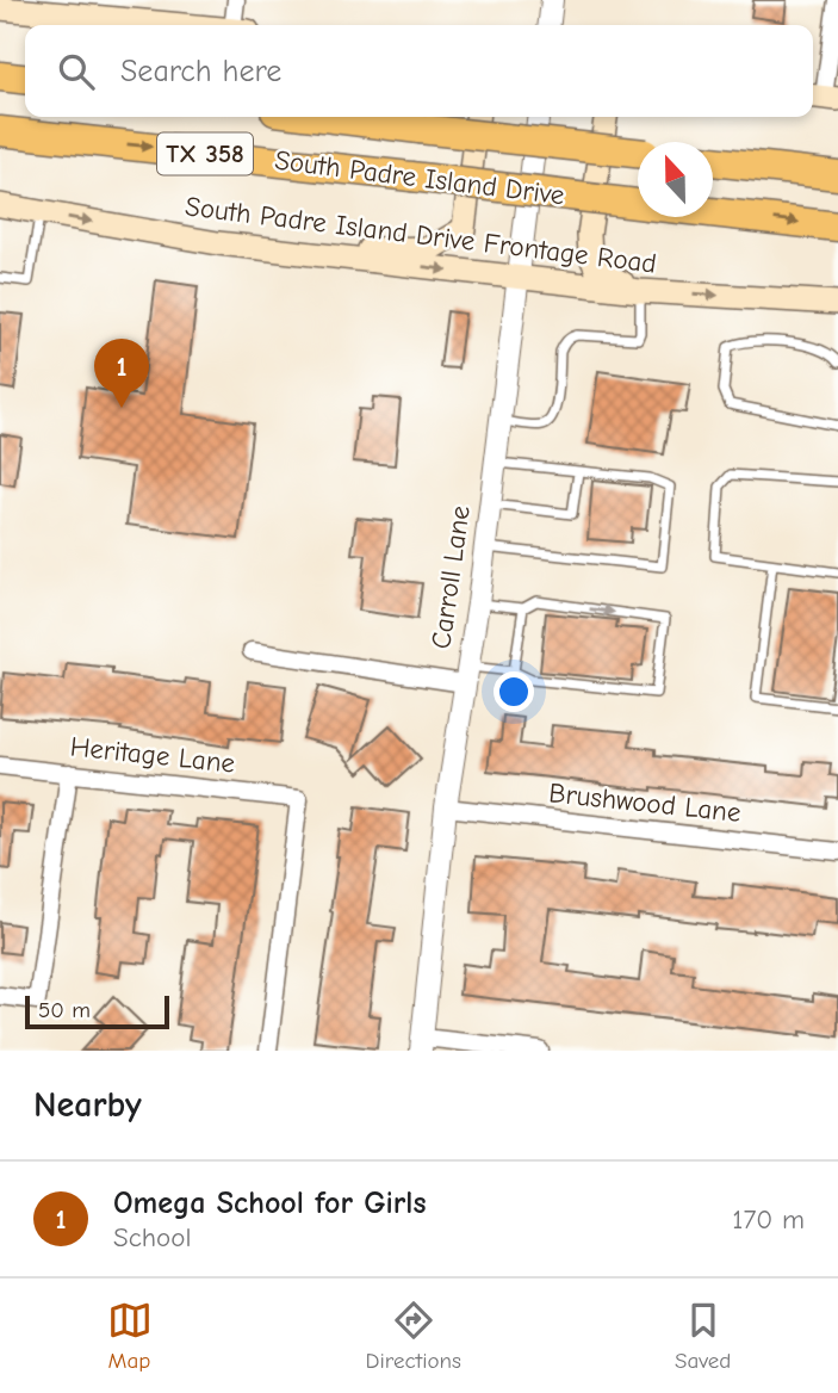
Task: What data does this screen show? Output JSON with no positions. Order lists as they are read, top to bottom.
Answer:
{
  "streets": {
    "highway": ["TX 358", "South Padre Island Drive"],
    "main road": ["South Padre Island Drive Frontage Road"],
    "street": ["Carroll Lane", "Heritage Lane", "Brushwood Lane"]
  },
  "crossings": [
    ["South Padre Island Drive Frontage Road", "Carroll Lane"],
    ["Carroll Lane", "Brushwood Lane"]
  ],
  "one_way": ["South Padre Island Drive Frontage Road"],
  "scale_bar": "50 m",
  "north": "top",
  "page": {
    "search": "Search here",
    "pins": "1",
    "scale": "50 m",
    "heading": "Nearby",
    "list": [
      {
        "mark": "1",
        "name": "Omega School for Girls",
        "note": "School",
        "value": "170 m"
      }
    ],
    "nav": ["Map", "Directions", "Saved"]
  }
}
